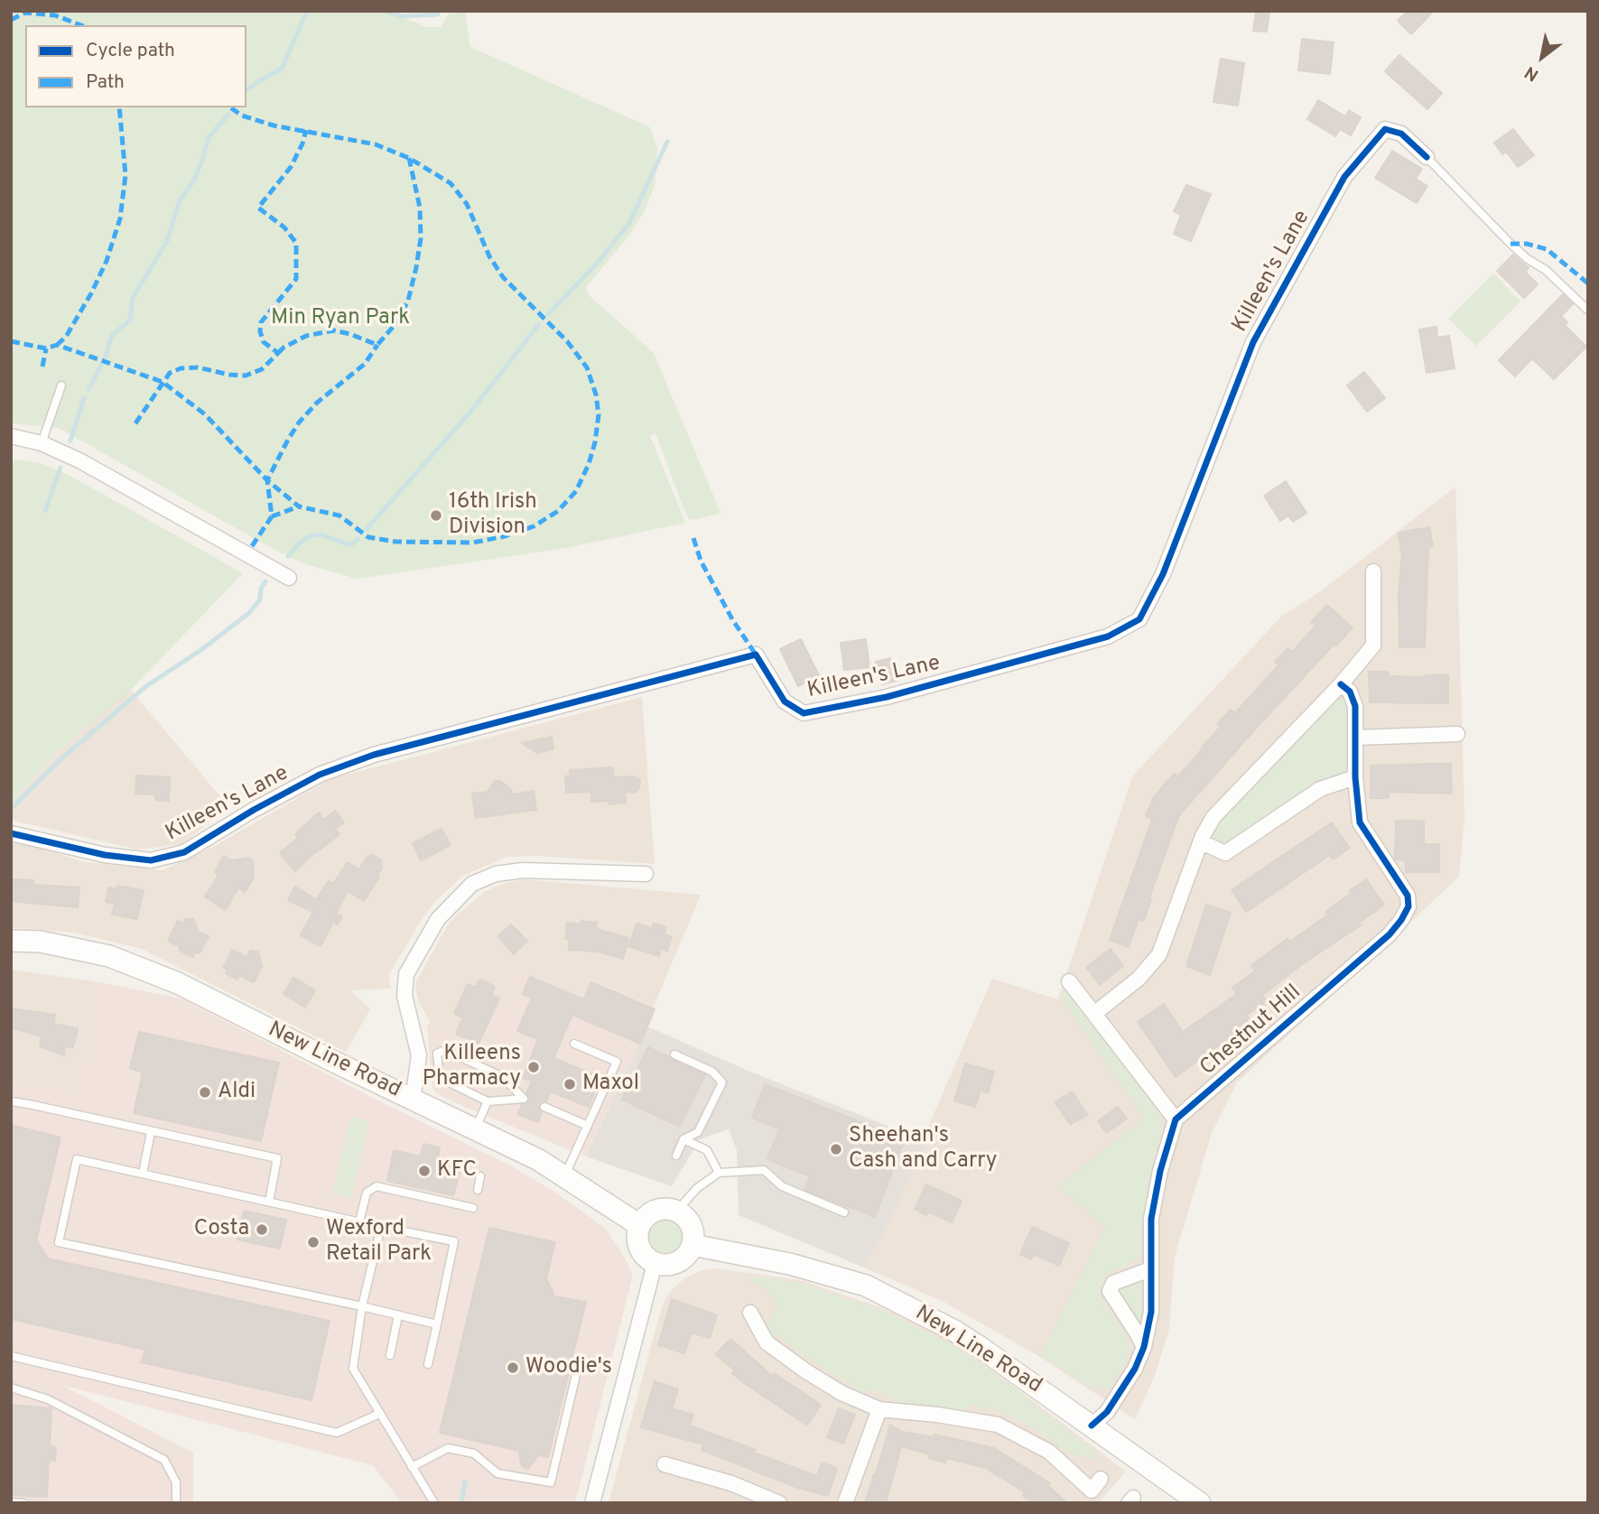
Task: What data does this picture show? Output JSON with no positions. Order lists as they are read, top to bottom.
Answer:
{
  "streets": {
    "main road": ["New Line Road"],
    "street": ["Killeen's Lane", "Chestnut Hill"]
  },
  "parks": ["Min Ryan Park"],
  "places": [
    "16th Irish Division",
    "Killeens Pharmacy",
    "Maxol",
    "Aldi",
    "Sheehan's Cash and Carry",
    "KFC",
    "Costa",
    "Wexford Retail Park",
    "Woodie's"
  ],
  "legend": ["Cycle path", "Path"],
  "north": "bottom left"
}
